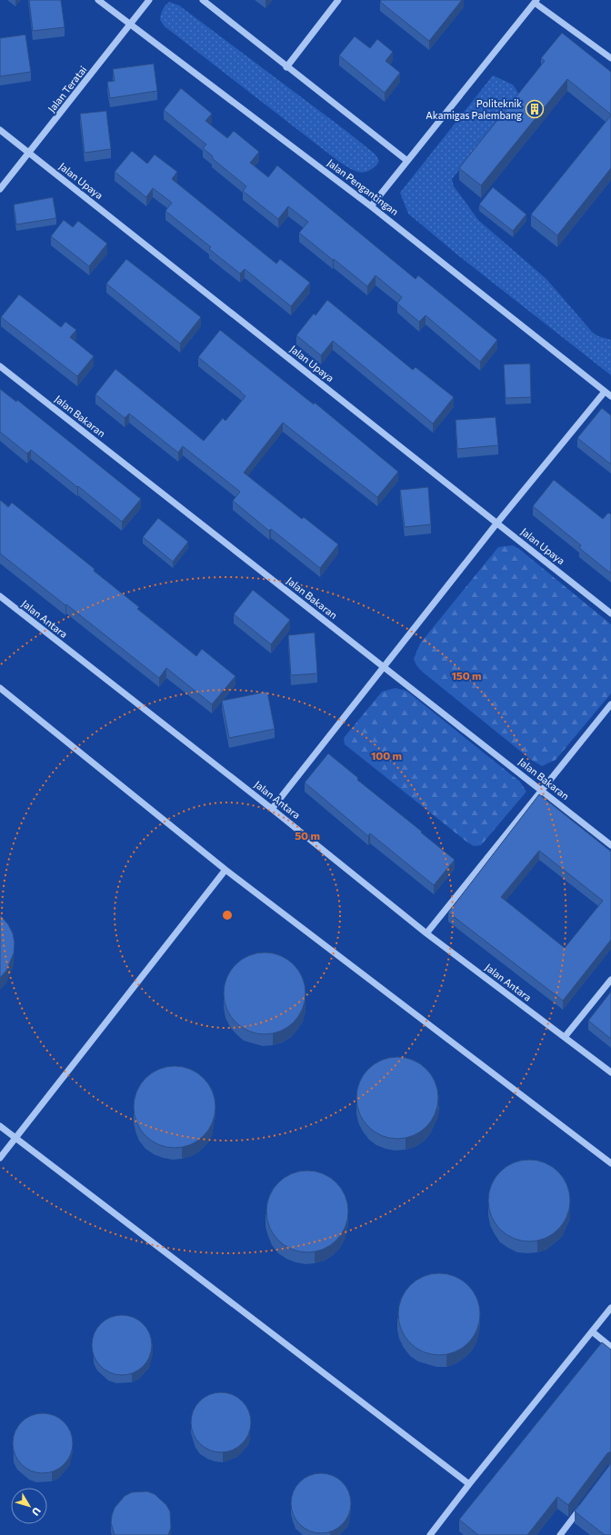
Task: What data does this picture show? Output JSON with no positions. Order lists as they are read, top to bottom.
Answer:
{
  "streets": {
    "street": [
      "Jalan Teratai",
      "Jalan Upaya",
      "Jalan Pengantingan",
      "Jalan Bakaran",
      "Jalan Antara"
    ]
  },
  "crossings": [
    ["Jalan Teratai", "Jalan Upaya"],
    ["Jalan Teratai", "Jalan Pengantingan"]
  ],
  "places": {
    "building": ["Politeknik Akamigas Palembang"]
  },
  "north": "bottom right",
  "rings": ["150 m", "100 m", "50 m"]
}
